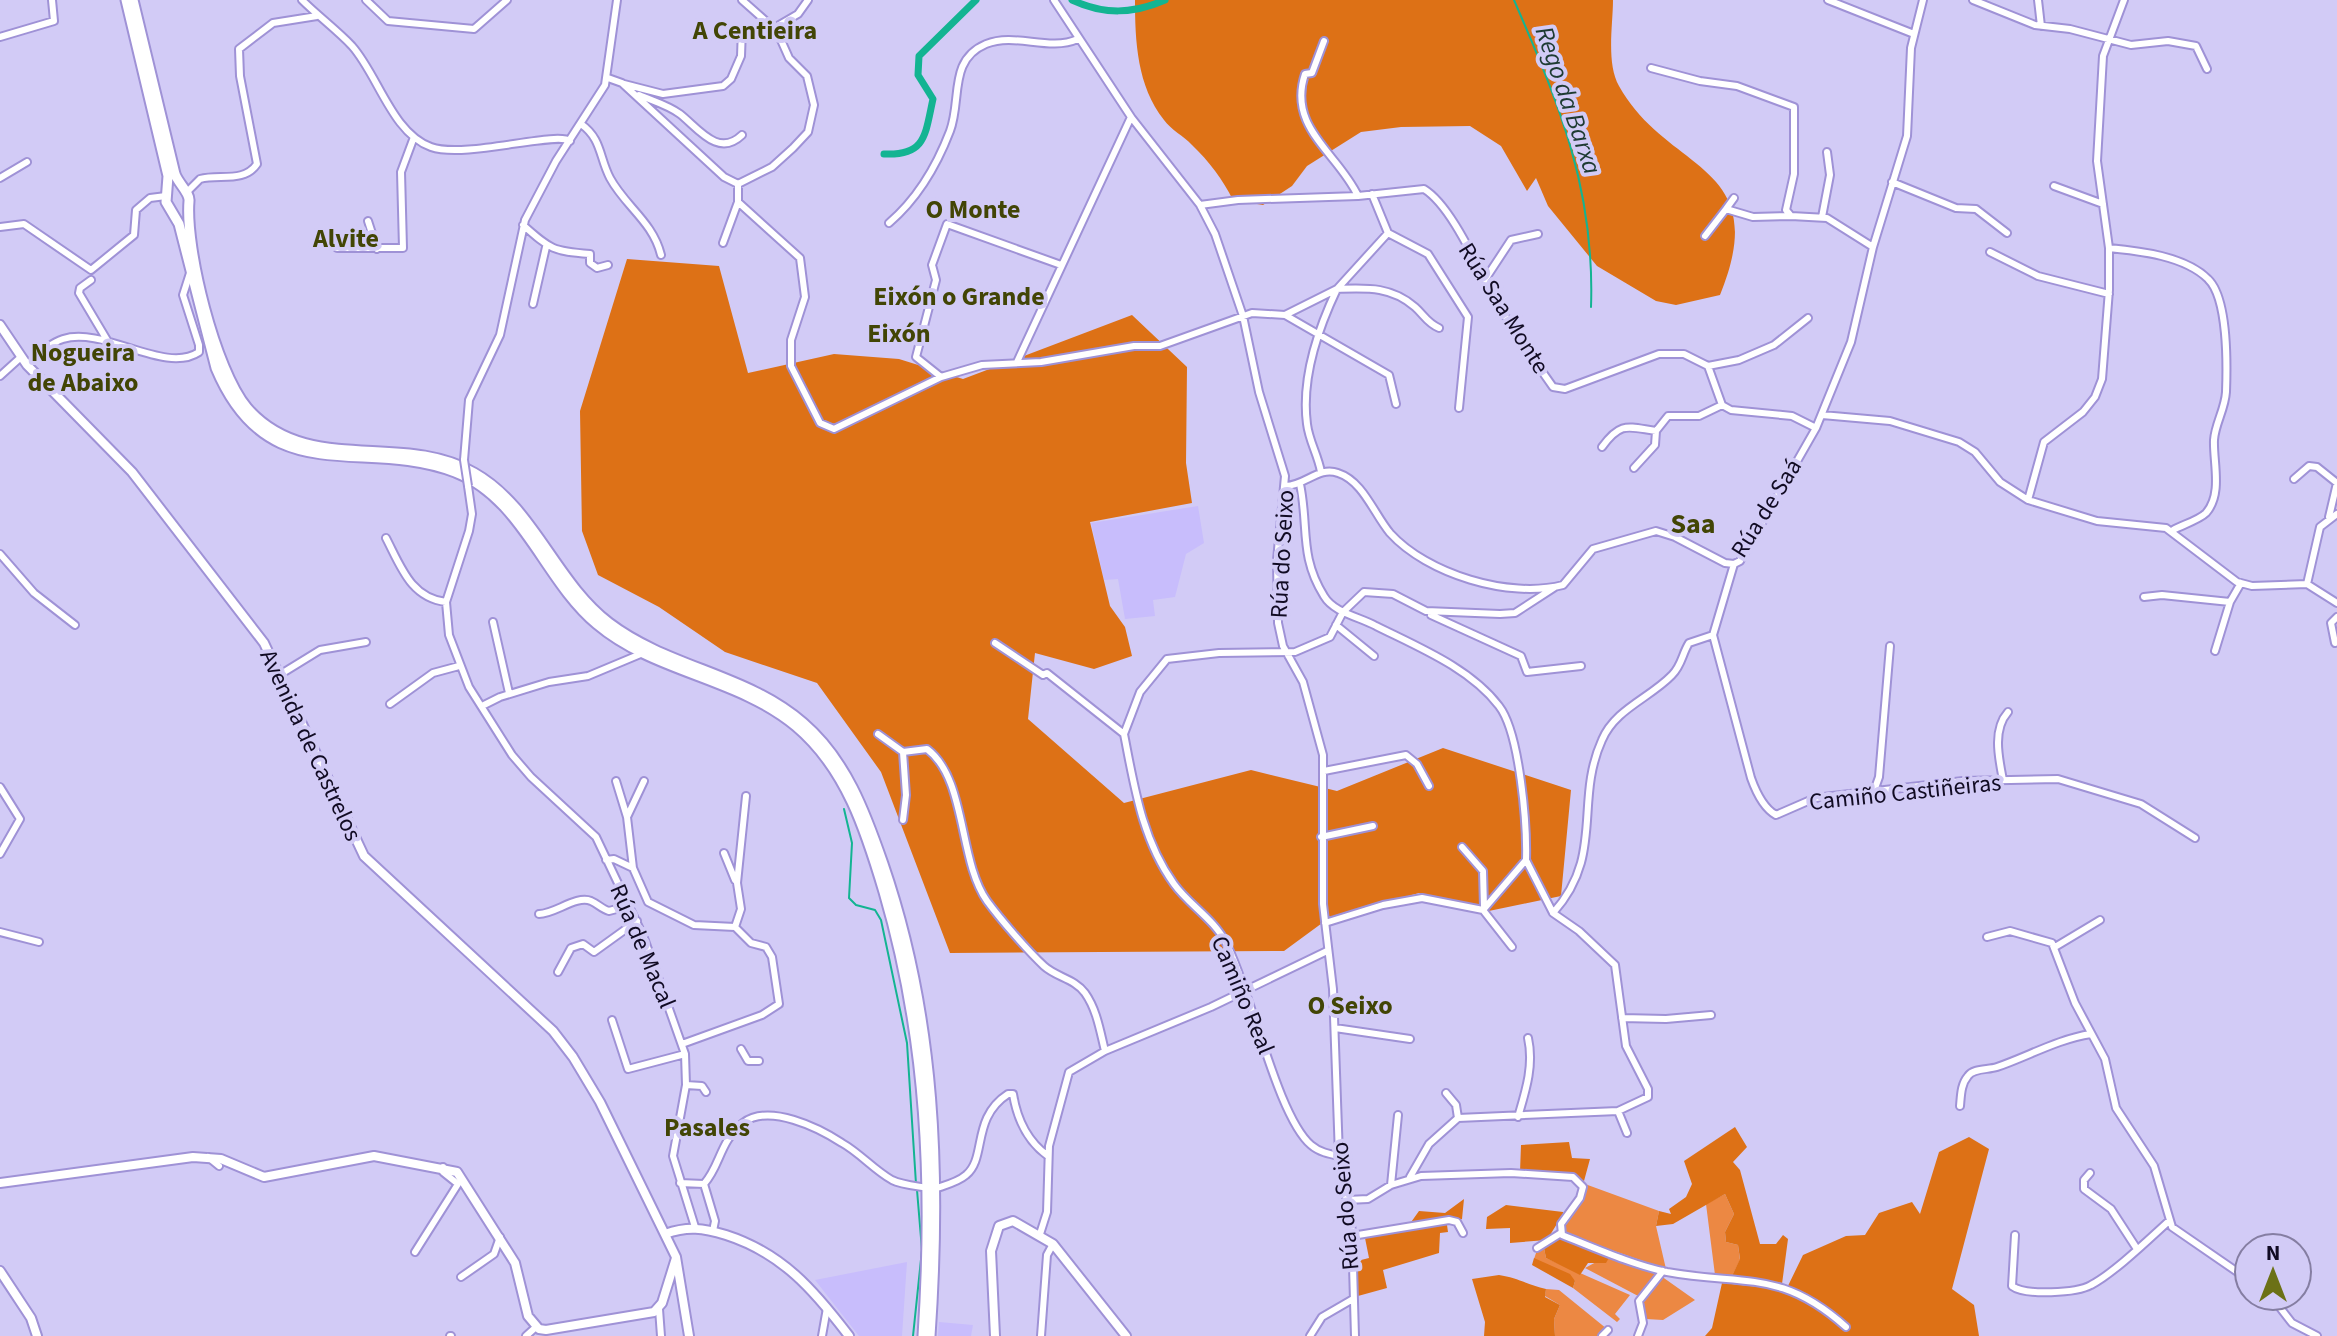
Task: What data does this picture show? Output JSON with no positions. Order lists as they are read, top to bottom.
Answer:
{
  "streets": {
    "street": [
      "Rúa Saa Monte",
      "Rúa de Saá",
      "Rúa do Seixo",
      "Avenida de Castrelos",
      "Camiño Castiñeiras",
      "Rúa de Macal",
      "Camiño Real"
    ]
  },
  "crossings": [
    ["Rúa Saa Monte", "Rúa do Seixo"],
    ["Rúa do Seixo", "Camiño Real"]
  ],
  "districts": [
    "A Centieira",
    "O Monte",
    "Alvite",
    "Eixón o Grande",
    "Eixón",
    "Nogueira de Abaixo",
    "Saa",
    "O Seixo",
    "Pasales"
  ],
  "water": ["Rego da Barxa"],
  "north": "top"
}
